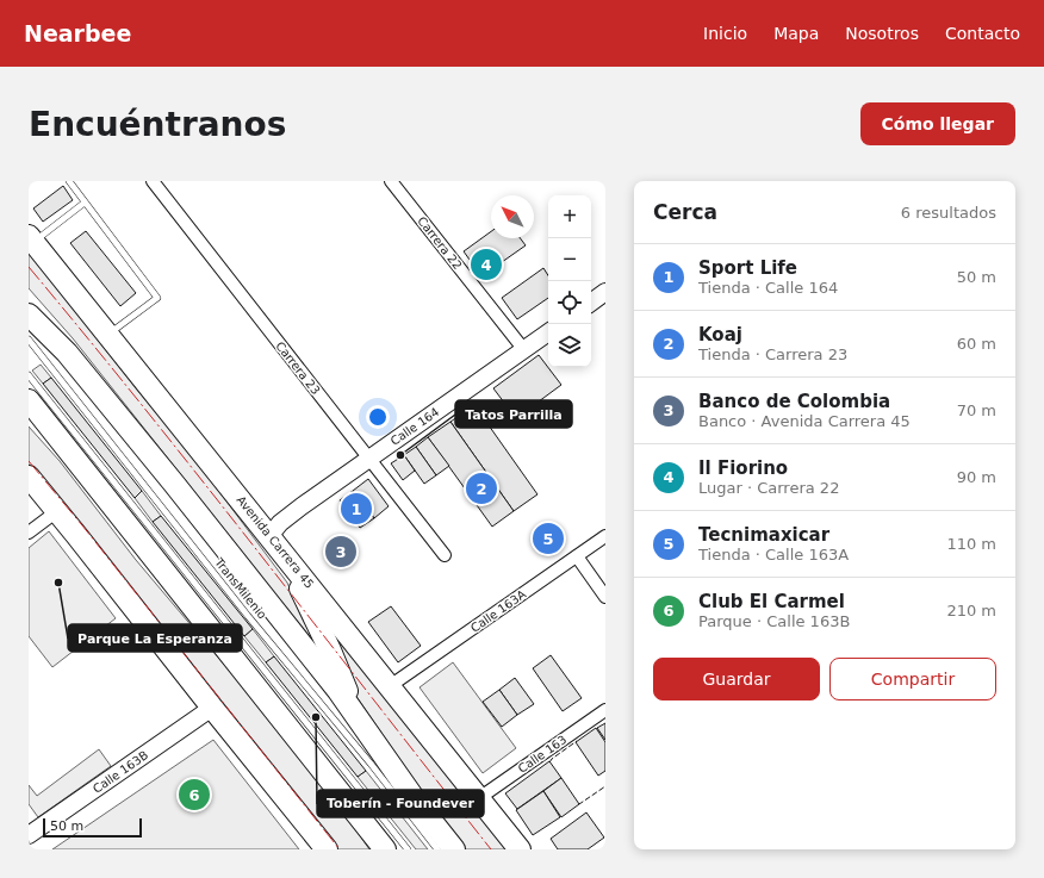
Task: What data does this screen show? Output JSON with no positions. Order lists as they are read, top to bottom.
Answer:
{
  "streets": {
    "highway": ["Avenida Carrera 45"],
    "main road": ["Calle 164", "Calle 163B"],
    "street": [
      "Carrera 22",
      "Carrera 23",
      "Calle 163A",
      "Calle 163"
    ],
    "lane": ["TransMilenio"]
  },
  "crossings": [
    ["Carrera 22", "Calle 164"],
    ["Carrera 23", "Calle 164"],
    ["Calle 164", "Avenida Carrera 45"],
    ["Avenida Carrera 45", "Calle 163A"],
    ["Avenida Carrera 45", "Calle 163"]
  ],
  "places": ["Tatos Parrilla", "Parque La Esperanza", "Toberín - Foundever"],
  "scale_bar": "50 m",
  "north": "top left",
  "page": {
    "header": "Nearbee",
    "nav": [
      "Inicio",
      "Mapa",
      "Nosotros",
      "Contacto"
    ],
    "buttons": [
      "Cómo llegar",
      ["Guardar", "Compartir"]
    ],
    "title": "Encuéntranos",
    "heading": ["Cerca", "6 resultados"],
    "map_buttons": ["+", "−"],
    "list": [
      {
        "mark": "1",
        "name": "Sport Life",
        "note": "Tienda · Calle 164",
        "value": "50 m"
      },
      {
        "mark": "2",
        "name": "Koaj",
        "note": "Tienda · Carrera 23",
        "value": "60 m"
      },
      {
        "mark": "3",
        "name": "Banco de Colombia",
        "note": "Banco · Avenida Carrera 45",
        "value": "70 m"
      },
      {
        "mark": "4",
        "name": "Il Fiorino",
        "note": "Lugar · Carrera 22",
        "value": "90 m"
      },
      {
        "mark": "5",
        "name": "Tecnimaxicar",
        "note": "Tienda · Calle 163A",
        "value": "110 m"
      },
      {
        "mark": "6",
        "name": "Club El Carmel",
        "note": "Parque · Calle 163B",
        "value": "210 m"
      }
    ],
    "pins": [
      "4",
      "2",
      "1",
      "5",
      "3",
      "6"
    ],
    "scale": "50 m"
  }
}
